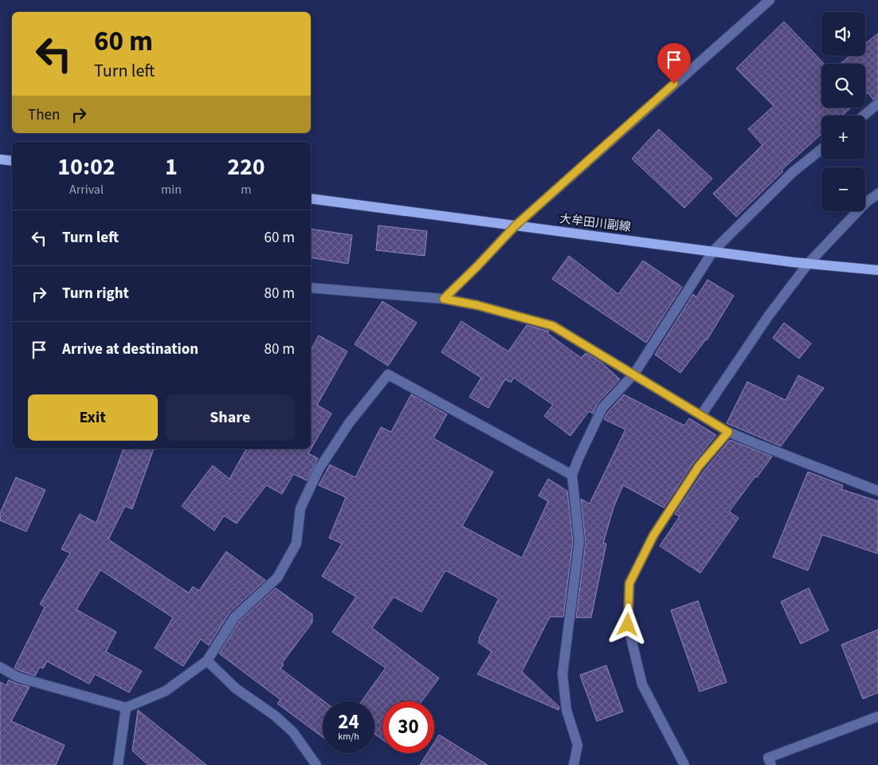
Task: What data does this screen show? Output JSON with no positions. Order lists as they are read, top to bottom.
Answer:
{
  "streets": {
    "main road": ["大牟田川副線"]
  },
  "page": {
    "map_buttons": ["+", "−"],
    "turn": ["60 m", "Turn left"],
    "then": "Then",
    "eta": [
      "10:02",
      "Arrival",
      "1",
      "min",
      "220",
      "m"
    ],
    "list": [
      {
        "name": "Turn left",
        "value": "60 m"
      },
      {
        "name": "Turn right",
        "value": "80 m"
      },
      {
        "name": "Arrive at destination",
        "value": "80 m"
      }
    ],
    "buttons": ["Exit", "Share"],
    "speed": "24 km/h",
    "limit": "30"
  }
}
